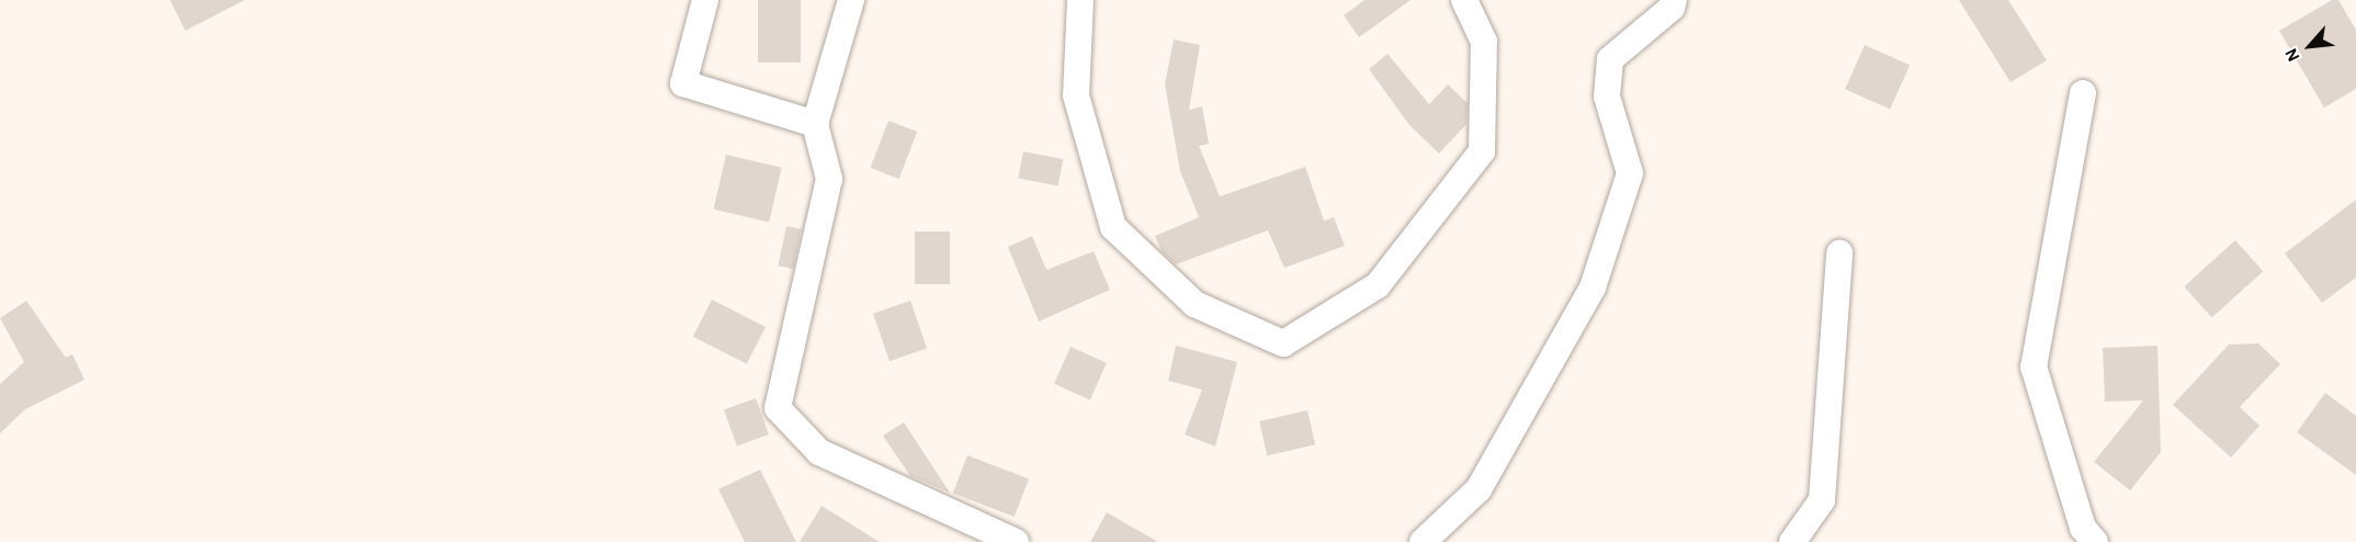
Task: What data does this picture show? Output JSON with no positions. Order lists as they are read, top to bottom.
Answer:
{
  "north": "bottom left"
}
